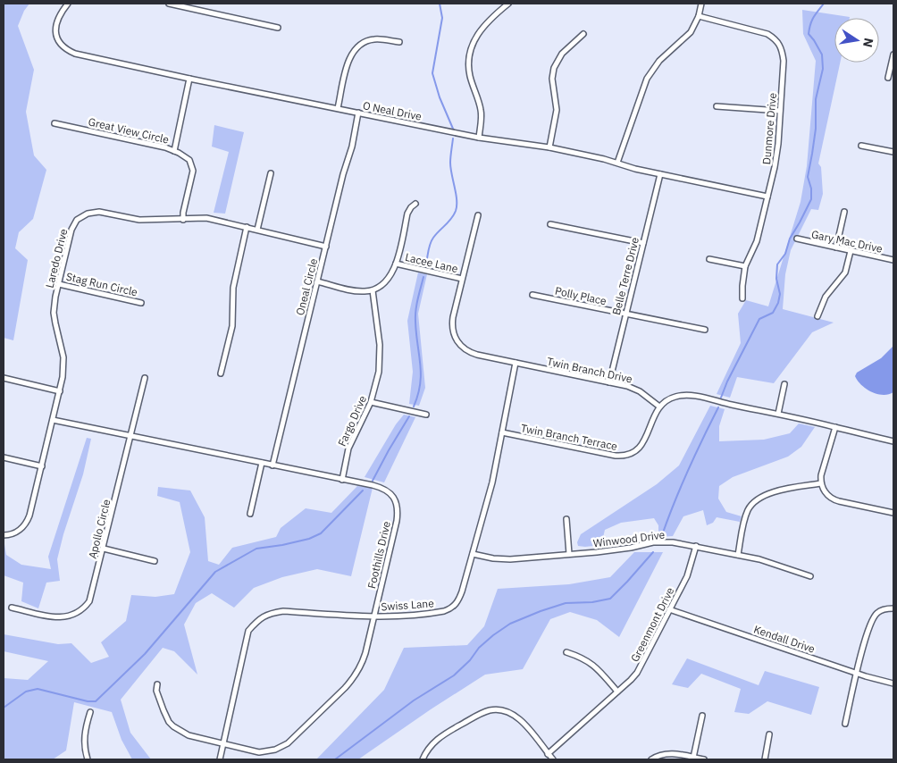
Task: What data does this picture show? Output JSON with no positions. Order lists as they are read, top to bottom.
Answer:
{
  "streets": {
    "street": [
      "O Neal Drive",
      "Dunmore Drive",
      "Great View Circle",
      "Gary Mac Drive",
      "Laredo Drive",
      "Lacee Lane",
      "Belle Terre Drive",
      "Stag Run Circle",
      "Oneal Circle",
      "Polly Place",
      "Twin Branch Drive",
      "Fargo Drive",
      "Twin Branch Terrace",
      "Apollo Circle",
      "Winwood Drive",
      "Foothills Drive",
      "Swiss Lane",
      "Greenmont Drive",
      "Kendall Drive"
    ]
  },
  "crossings": [
    ["O Neal Drive", "Dunmore Drive"],
    ["O Neal Drive", "Belle Terre Drive"],
    ["O Neal Drive", "Oneal Circle"],
    ["Great View Circle", "Laredo Drive"],
    ["Laredo Drive", "Stag Run Circle"],
    ["Laredo Drive", "Oneal Circle"],
    ["Laredo Drive", "Foothills Drive"],
    ["Lacee Lane", "Twin Branch Drive"],
    ["Belle Terre Drive", "Polly Place"],
    ["Belle Terre Drive", "Twin Branch Drive"],
    ["Oneal Circle", "Foothills Drive"],
    ["Twin Branch Drive", "Twin Branch Terrace"],
    ["Twin Branch Drive", "Swiss Lane"],
    ["Fargo Drive", "Foothills Drive"],
    ["Twin Branch Terrace", "Swiss Lane"],
    ["Apollo Circle", "Foothills Drive"],
    ["Winwood Drive", "Swiss Lane"],
    ["Winwood Drive", "Greenmont Drive"],
    ["Foothills Drive", "Swiss Lane"],
    ["Greenmont Drive", "Kendall Drive"]
  ],
  "north": "right"
}
